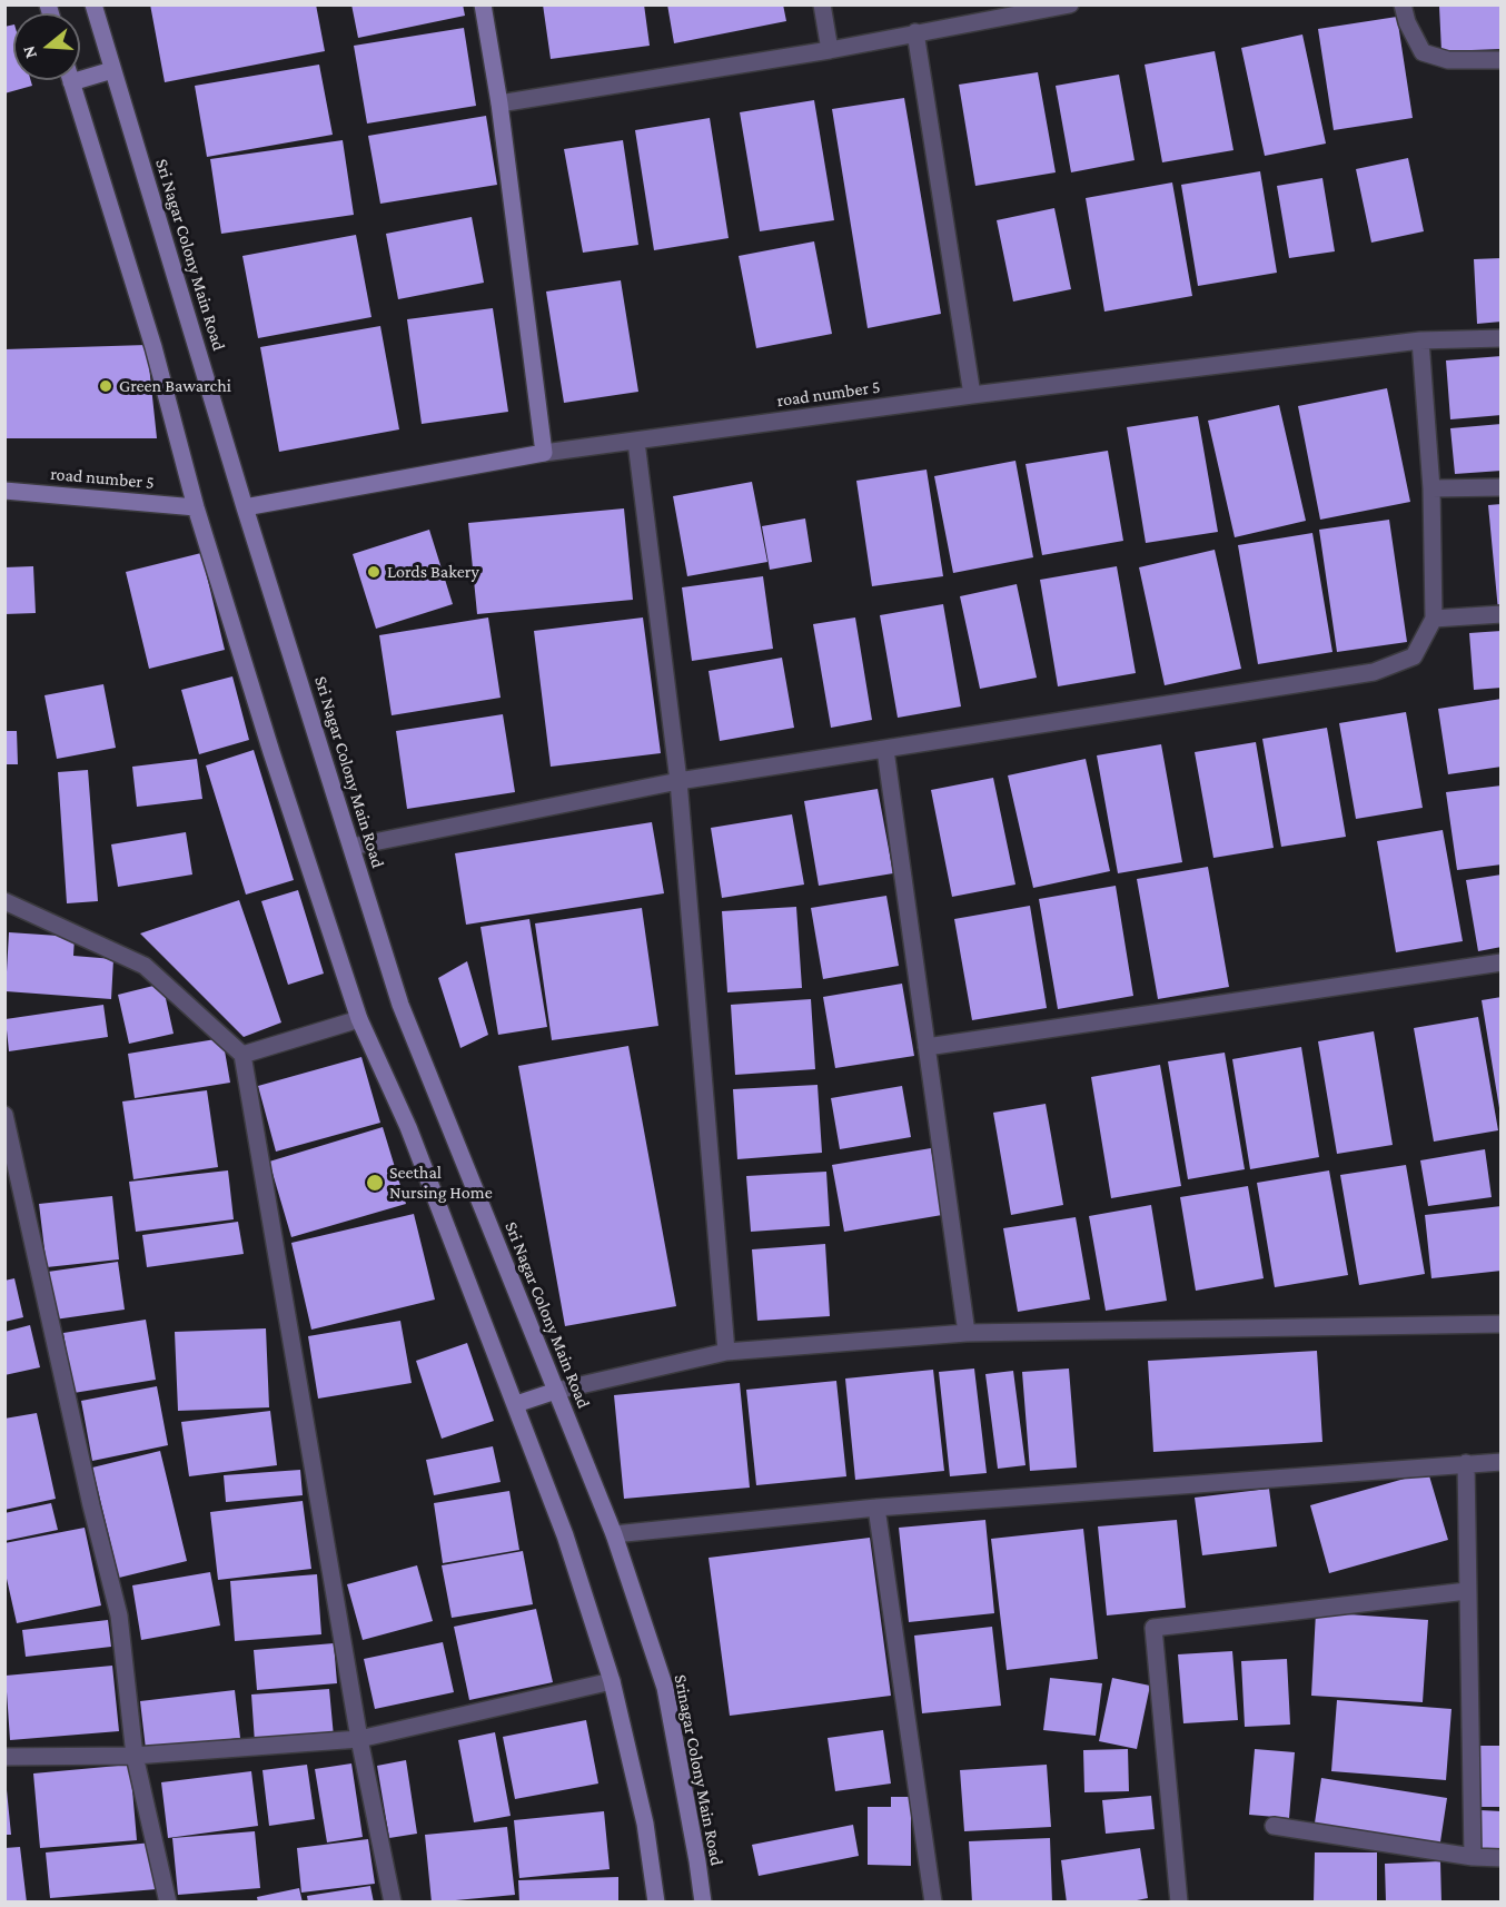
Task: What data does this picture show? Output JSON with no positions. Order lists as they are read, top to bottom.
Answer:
{
  "streets": {
    "main road": ["Sri Nagar Colony Main Road", "road number 5", "Srinagar Colony Main Road"]
  },
  "crossings": [
    ["Sri Nagar Colony Main Road", "road number 5"],
    ["Sri Nagar Colony Main Road", "Srinagar Colony Main Road"]
  ],
  "places": ["Green Bawarchi", "Lords Bakery", "Seethal Nursing Home"],
  "north": "left"
}
